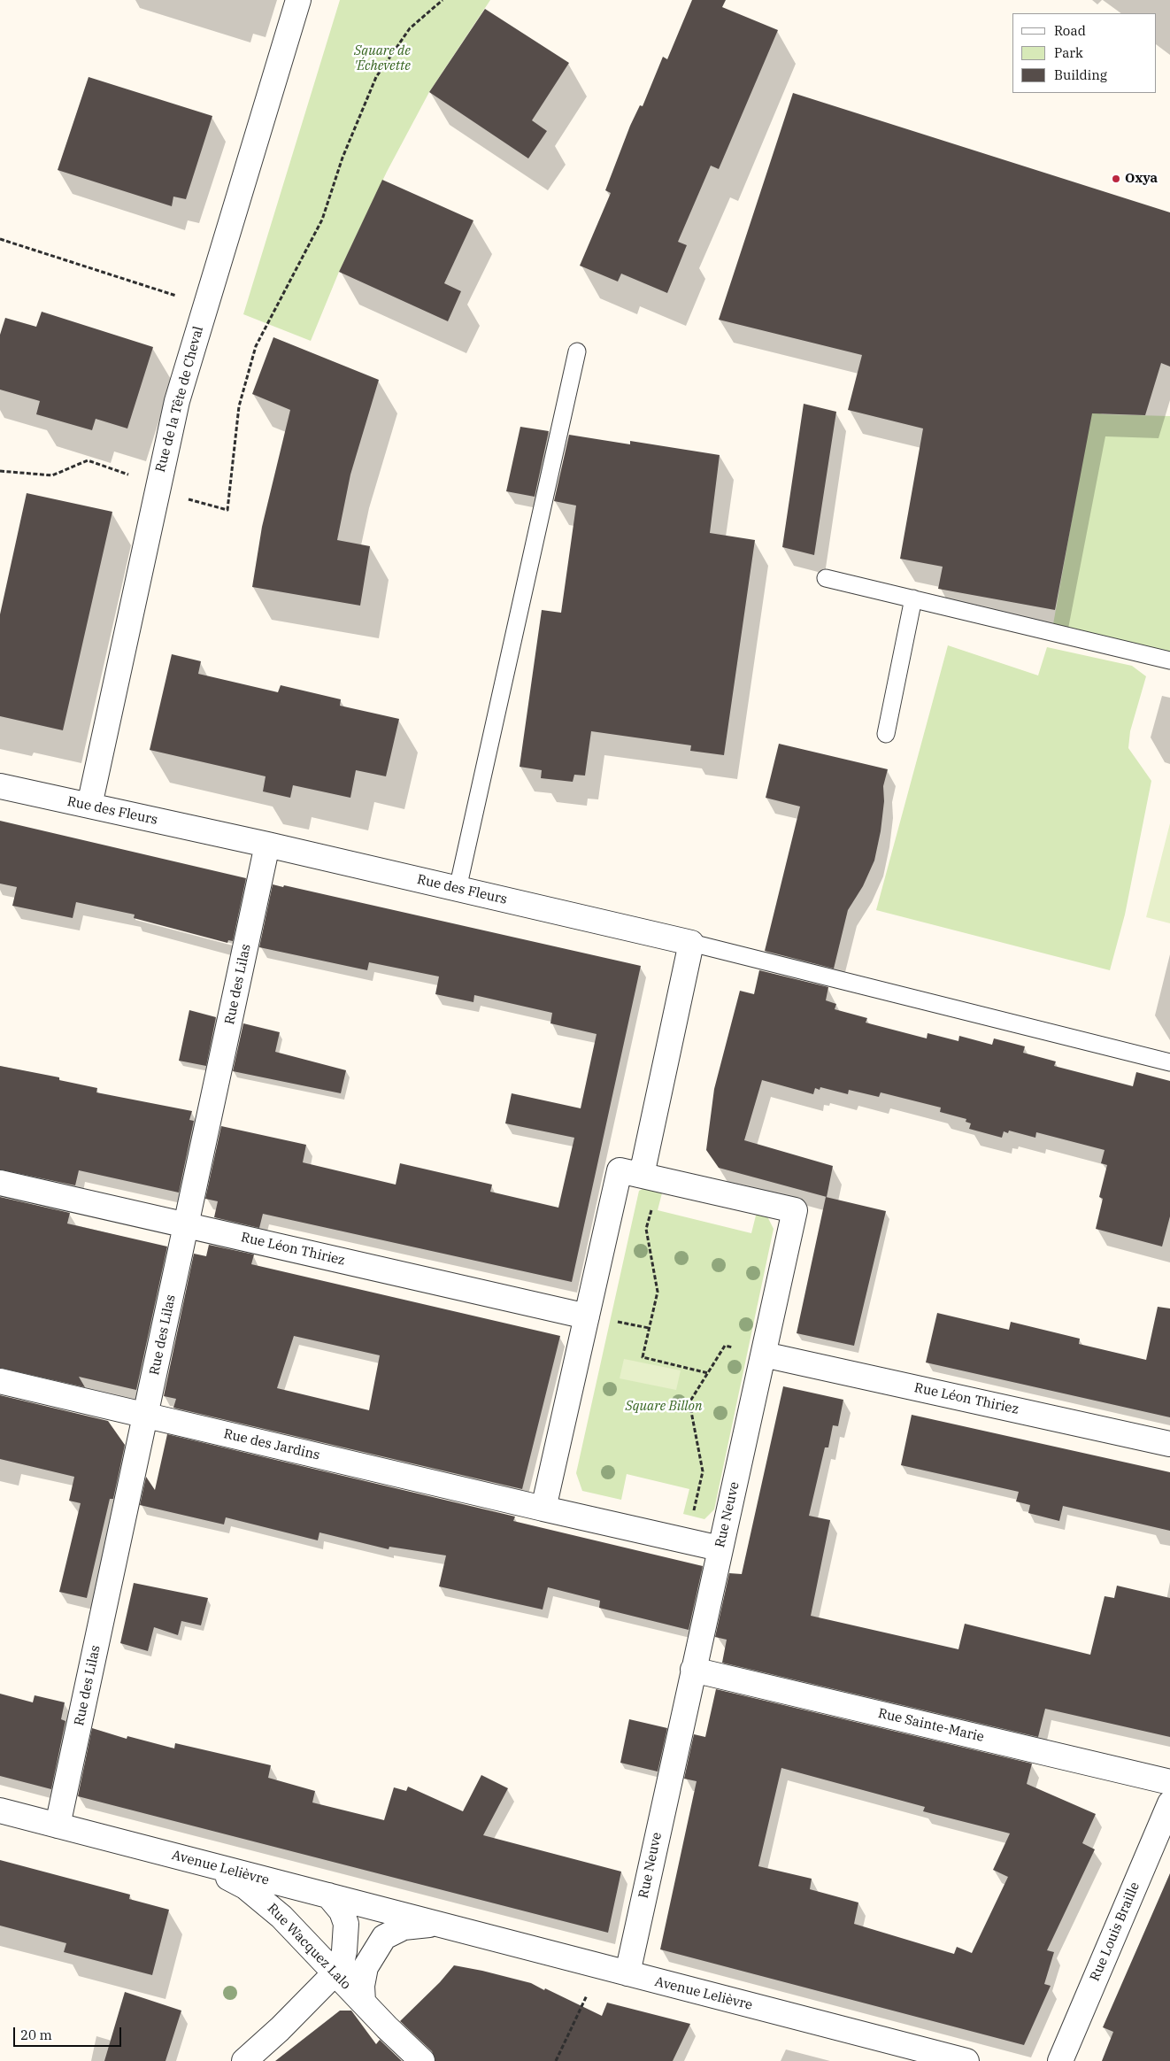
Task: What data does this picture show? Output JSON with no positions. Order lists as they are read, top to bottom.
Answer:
{
  "streets": {
    "street": [
      "Rue de la Tête de Cheval",
      "Rue des Fleurs",
      "Rue des Lilas",
      "Rue Léon Thiriez",
      "Rue des Jardins",
      "Rue Neuve",
      "Rue Sainte-Marie",
      "Avenue Lelièvre",
      "Rue Louis Braille",
      "Rue Wacquez Lalo"
    ]
  },
  "crossings": [
    ["Rue de la Tête de Cheval", "Rue des Fleurs"],
    ["Rue des Fleurs", "Rue des Lilas"],
    ["Rue des Lilas", "Rue Léon Thiriez"],
    ["Rue des Lilas", "Rue des Jardins"],
    ["Rue des Lilas", "Avenue Lelièvre"],
    ["Rue Léon Thiriez", "Rue Neuve"],
    ["Rue Neuve", "Rue Sainte-Marie"],
    ["Rue Neuve", "Avenue Lelièvre"],
    ["Avenue Lelièvre", "Rue Wacquez Lalo"]
  ],
  "parks": ["Square de 'Échevette", "Square Billon"],
  "places": ["Oxya"],
  "legend": ["Road", "Park", "Building"],
  "scale_bar": "20 m"
}
